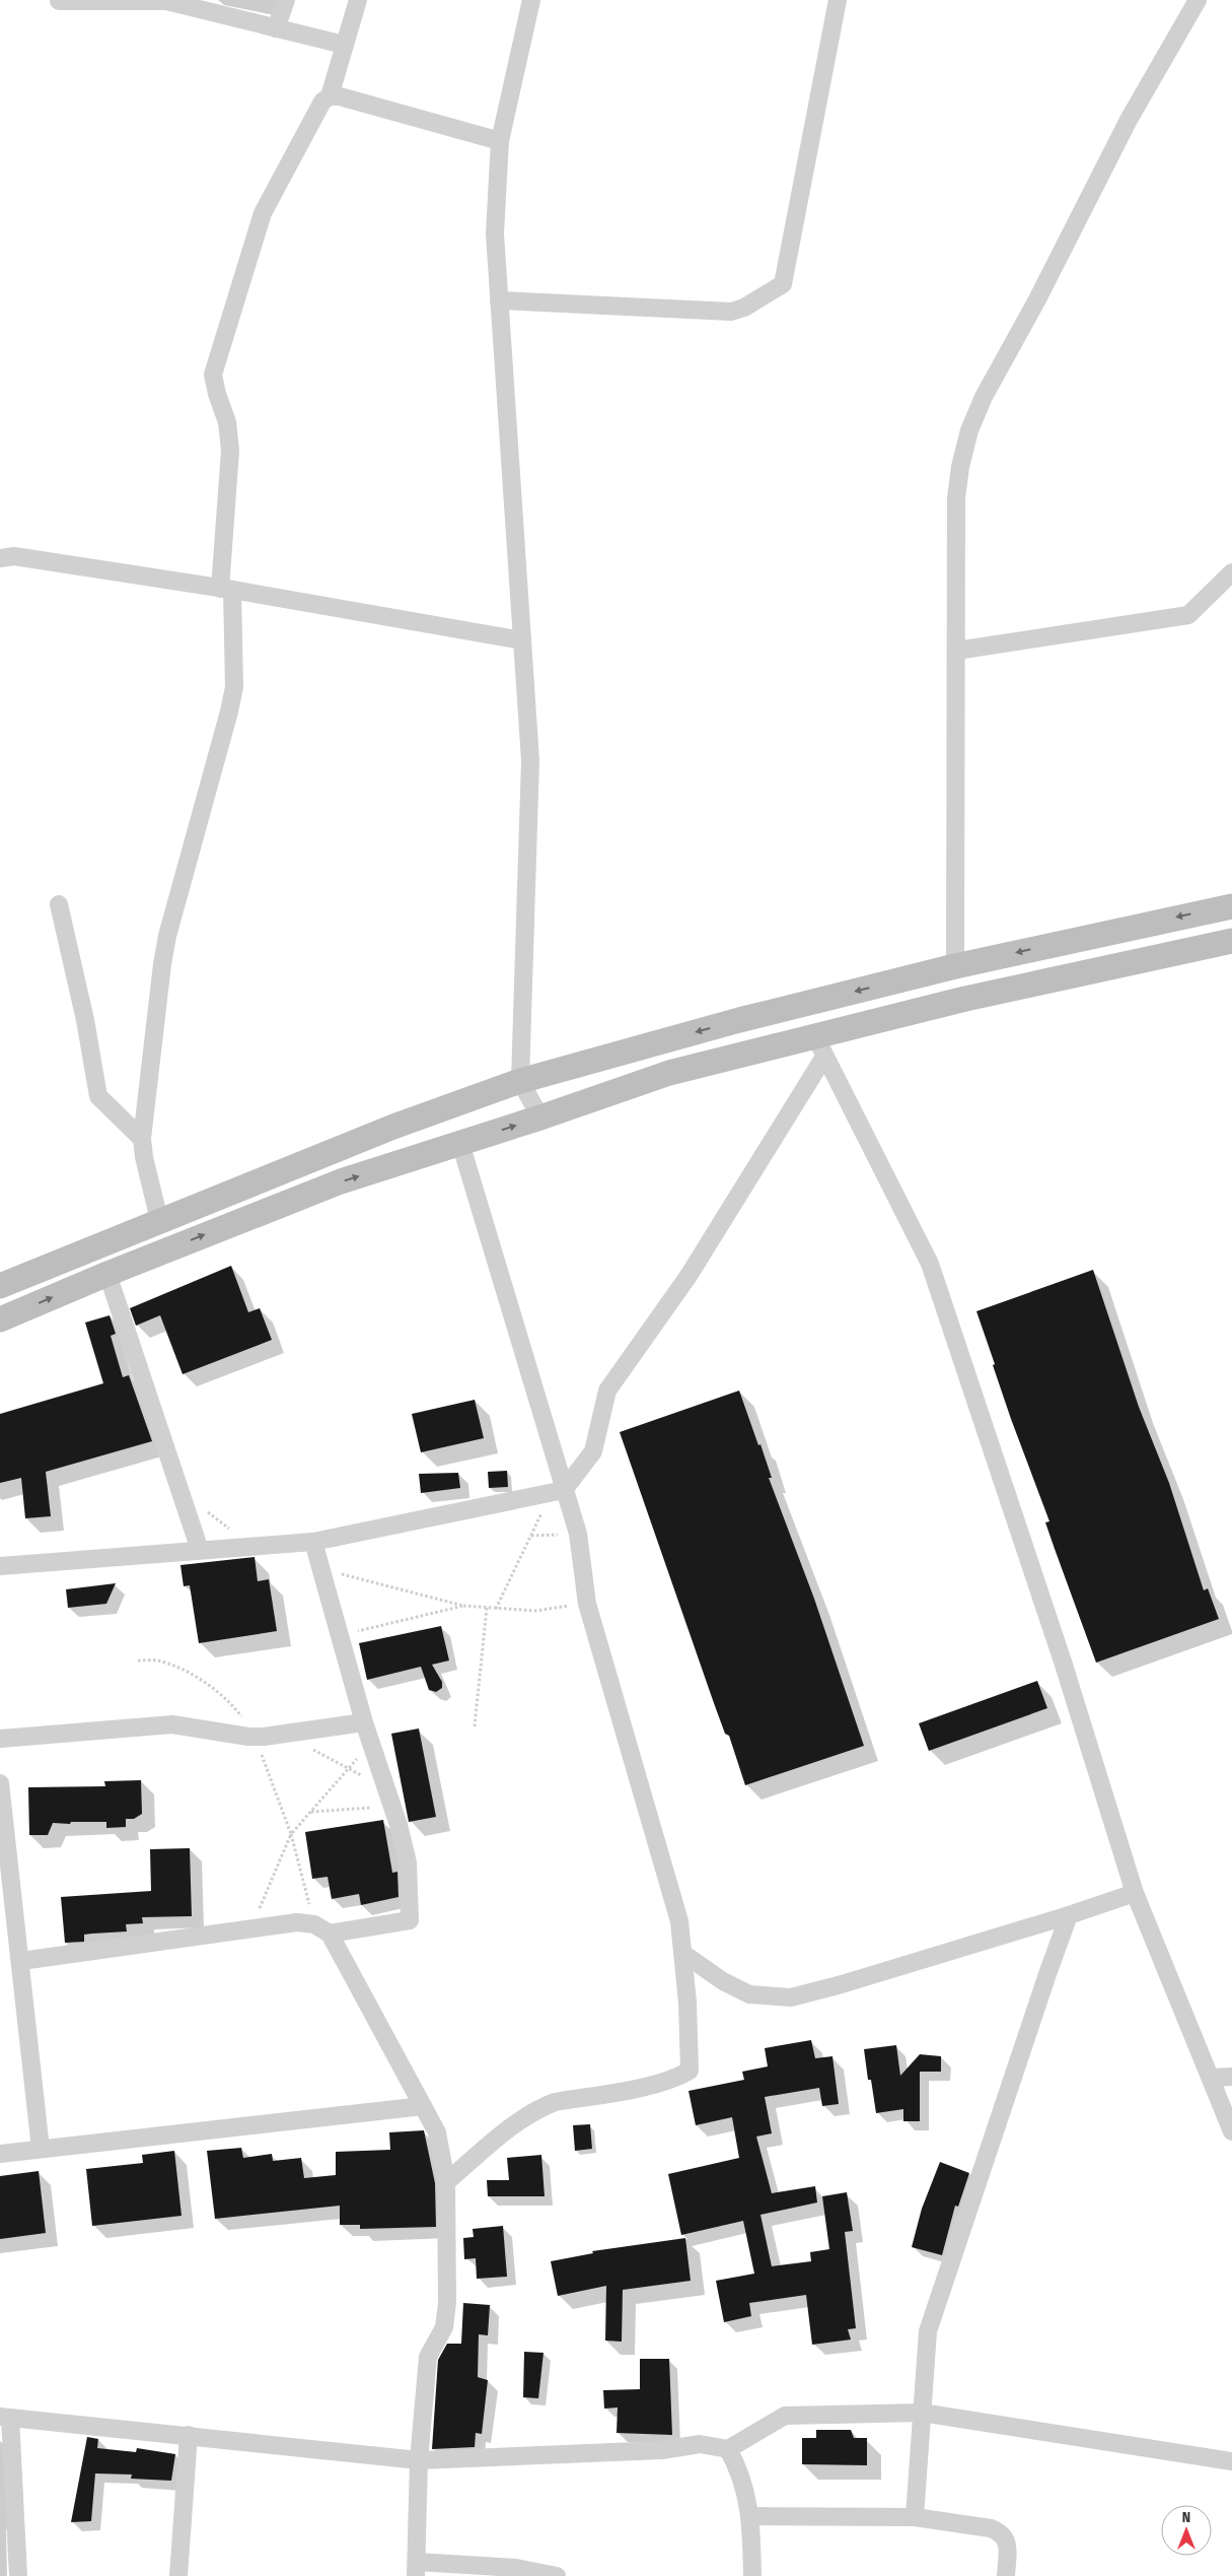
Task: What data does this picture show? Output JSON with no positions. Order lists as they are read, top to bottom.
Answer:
{
  "north": "top"
}
